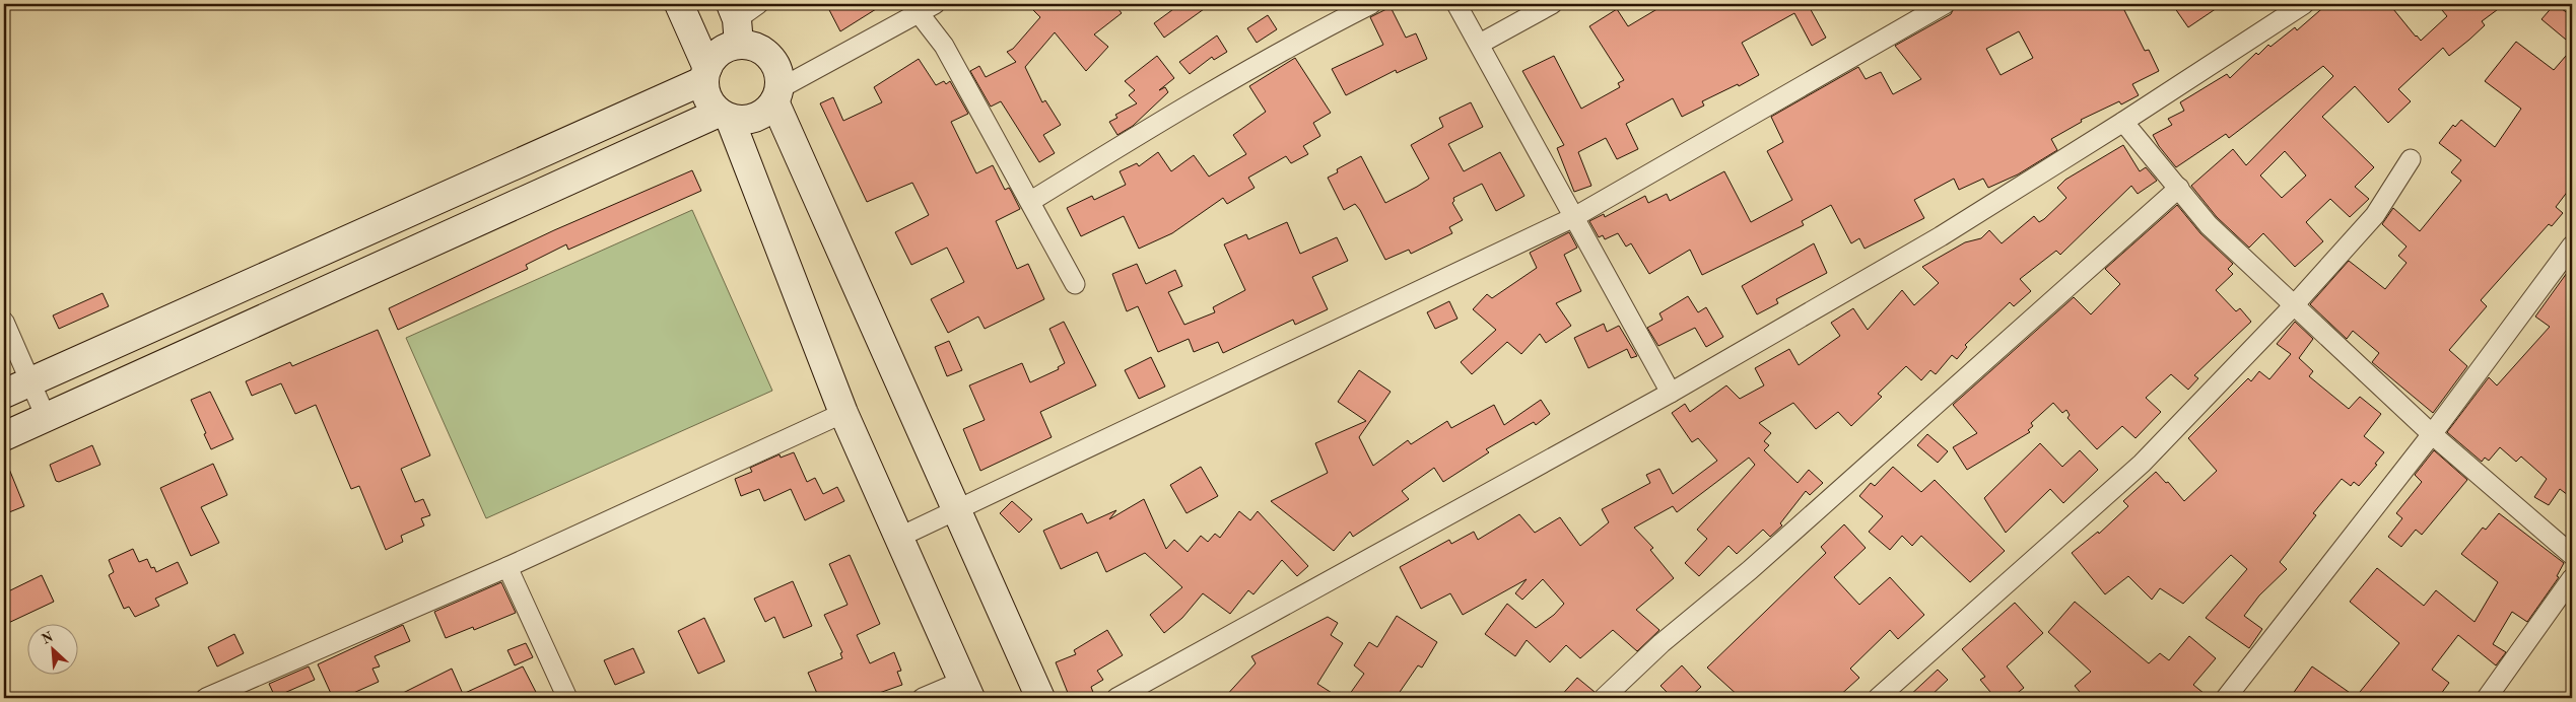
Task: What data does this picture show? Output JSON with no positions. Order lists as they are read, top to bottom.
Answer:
{
  "north": "top left"
}
